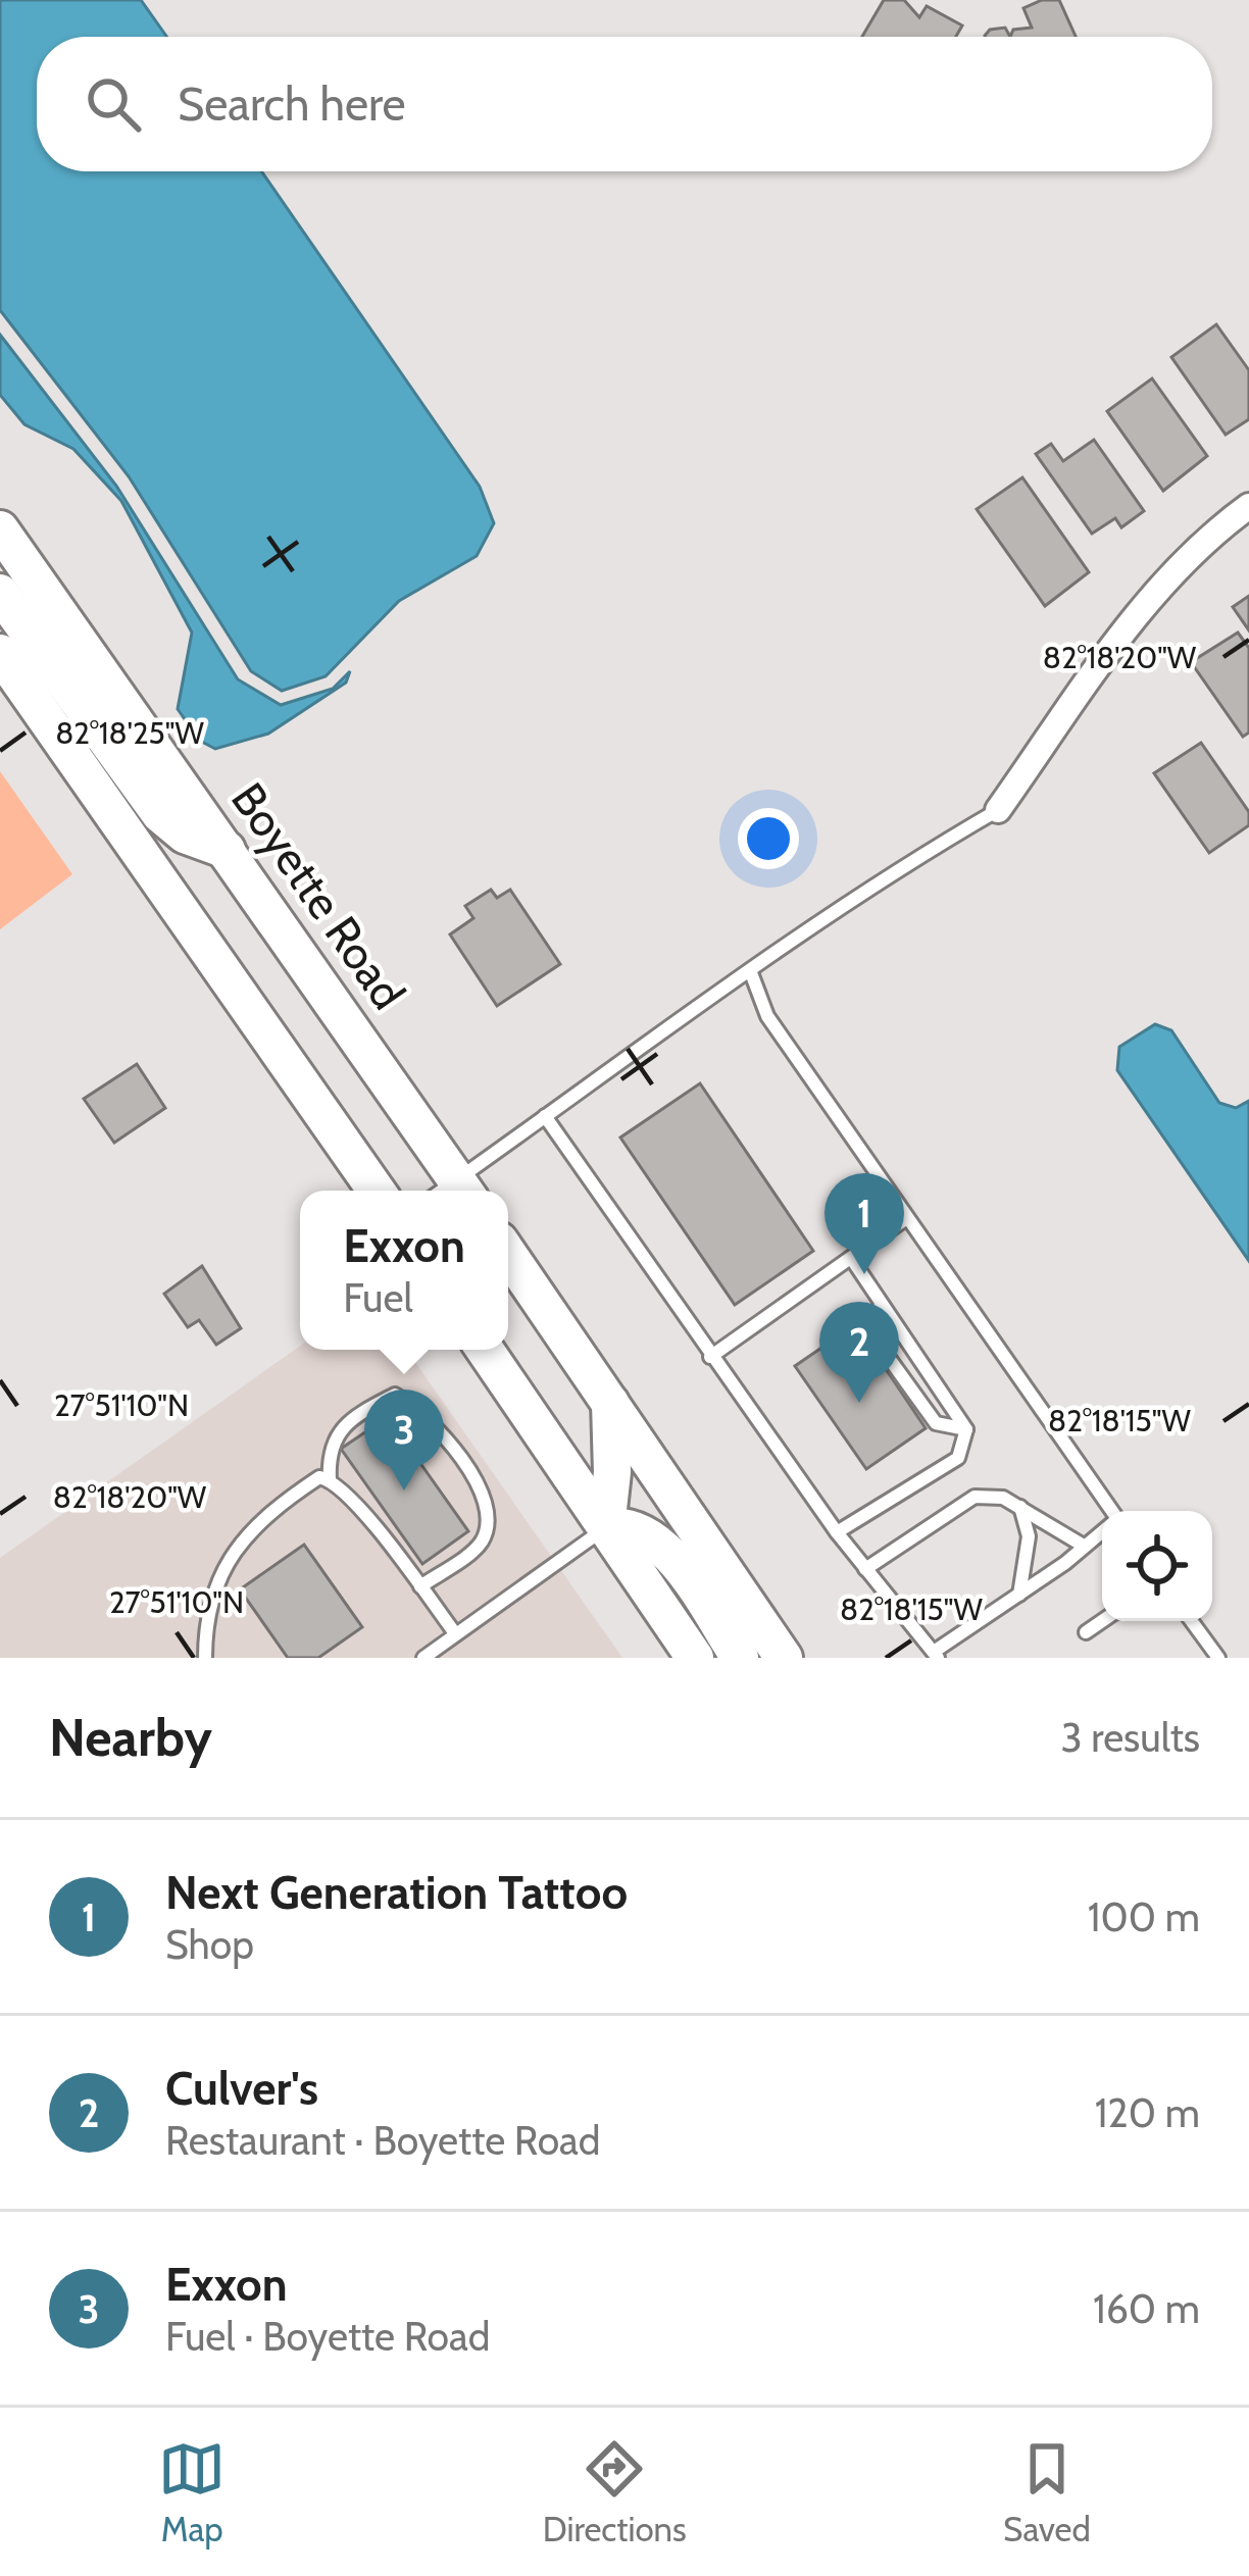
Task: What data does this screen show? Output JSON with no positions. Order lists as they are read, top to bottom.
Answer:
{
  "streets": {
    "main road": ["Boyette Road"]
  },
  "page": {
    "search": "Search here",
    "pins": ["1", "2", "3"],
    "popup": ["Exxon", "Fuel"],
    "heading": ["Nearby", "3 results"],
    "list": [
      {
        "mark": "1",
        "name": "Next Generation Tattoo",
        "note": "Shop",
        "value": "100 m"
      },
      {
        "mark": "2",
        "name": "Culver's",
        "note": "Restaurant · Boyette Road",
        "value": "120 m"
      },
      {
        "mark": "3",
        "name": "Exxon",
        "note": "Fuel · Boyette Road",
        "value": "160 m"
      }
    ],
    "nav": ["Map", "Directions", "Saved"]
  },
  "coordinates": [
    "82°18'20\"W",
    "82°18'25\"W",
    "27°51'10\"N",
    "82°18'15\"W"
  ]
}
